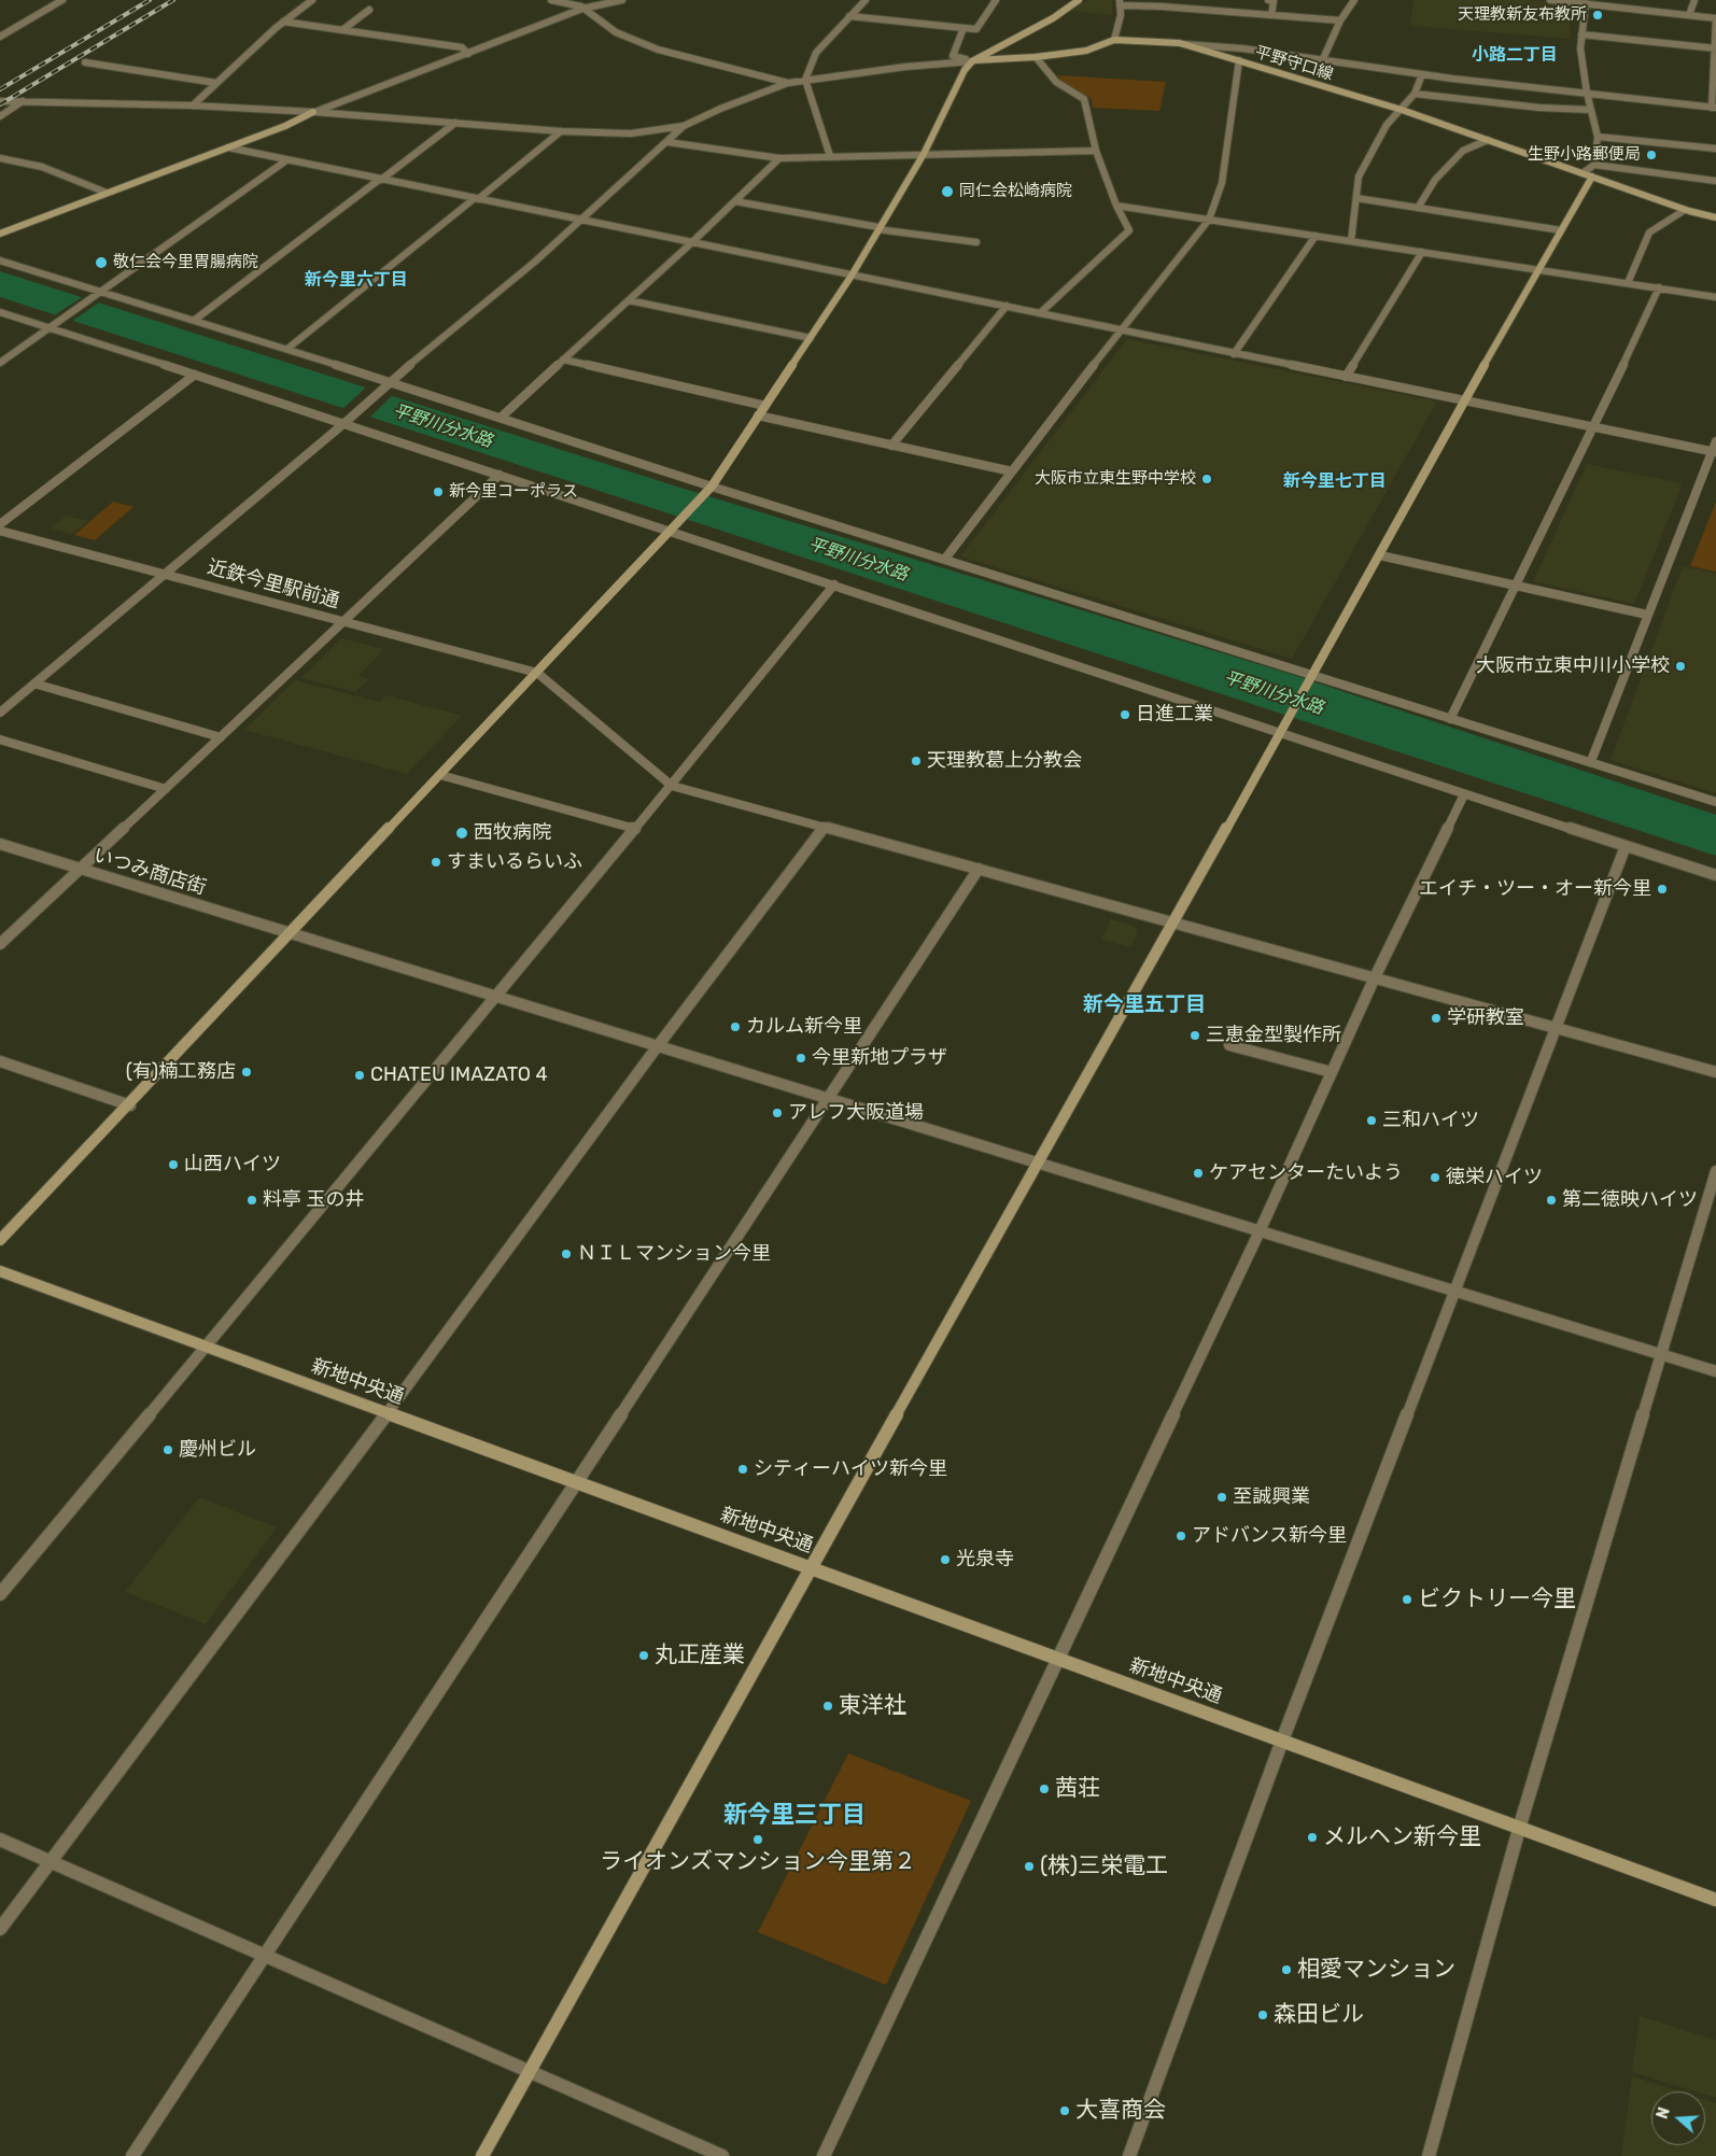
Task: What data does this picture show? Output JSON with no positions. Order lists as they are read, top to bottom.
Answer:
{
  "streets": {
    "street": [
      "平野守口線",
      "近鉄今里駅前通",
      "いつみ商店街",
      "新地中央通"
    ]
  },
  "districts": [
    "小路二丁目",
    "新今里六丁目",
    "新今里七丁目",
    "新今里五丁目",
    "新今里三丁目"
  ],
  "water": ["平野川分水路"],
  "places": [
    "天理教新友布教所",
    "生野小路郵便局",
    "同仁会松崎病院",
    "敬仁会今里胃腸病院",
    "大阪市立東生野中学校",
    "新今里コーポラス",
    "大阪市立東中川小学校",
    "日進工業",
    "天理教葛上分教会",
    "西牧病院",
    "すまいるらいふ",
    "エイチ・ツー・オー新今里",
    "学研教室",
    "カルム新今里",
    "三恵金型製作所",
    "今里新地プラザ",
    "(有)楠工務店",
    "CHATEU IMAZATO 4",
    "アレフ大阪道場",
    "三和ハイツ",
    "山西ハイツ",
    "ケアセンターたいよう",
    "徳栄ハイツ",
    "料亭 玉の井",
    "第二徳映ハイツ",
    "ＮＩＬマンション今里",
    "慶州ビル",
    "シティーハイツ新今里",
    "至誠興業",
    "アドバンス新今里",
    "光泉寺",
    "ビクトリー今里",
    "丸正産業",
    "東洋社",
    "茜荘",
    "メルヘン新今里",
    "ライオンズマンション今里第２",
    "(株)三栄電工",
    "相愛マンション",
    "森田ビル",
    "大喜商会"
  ],
  "north": "left"
}
